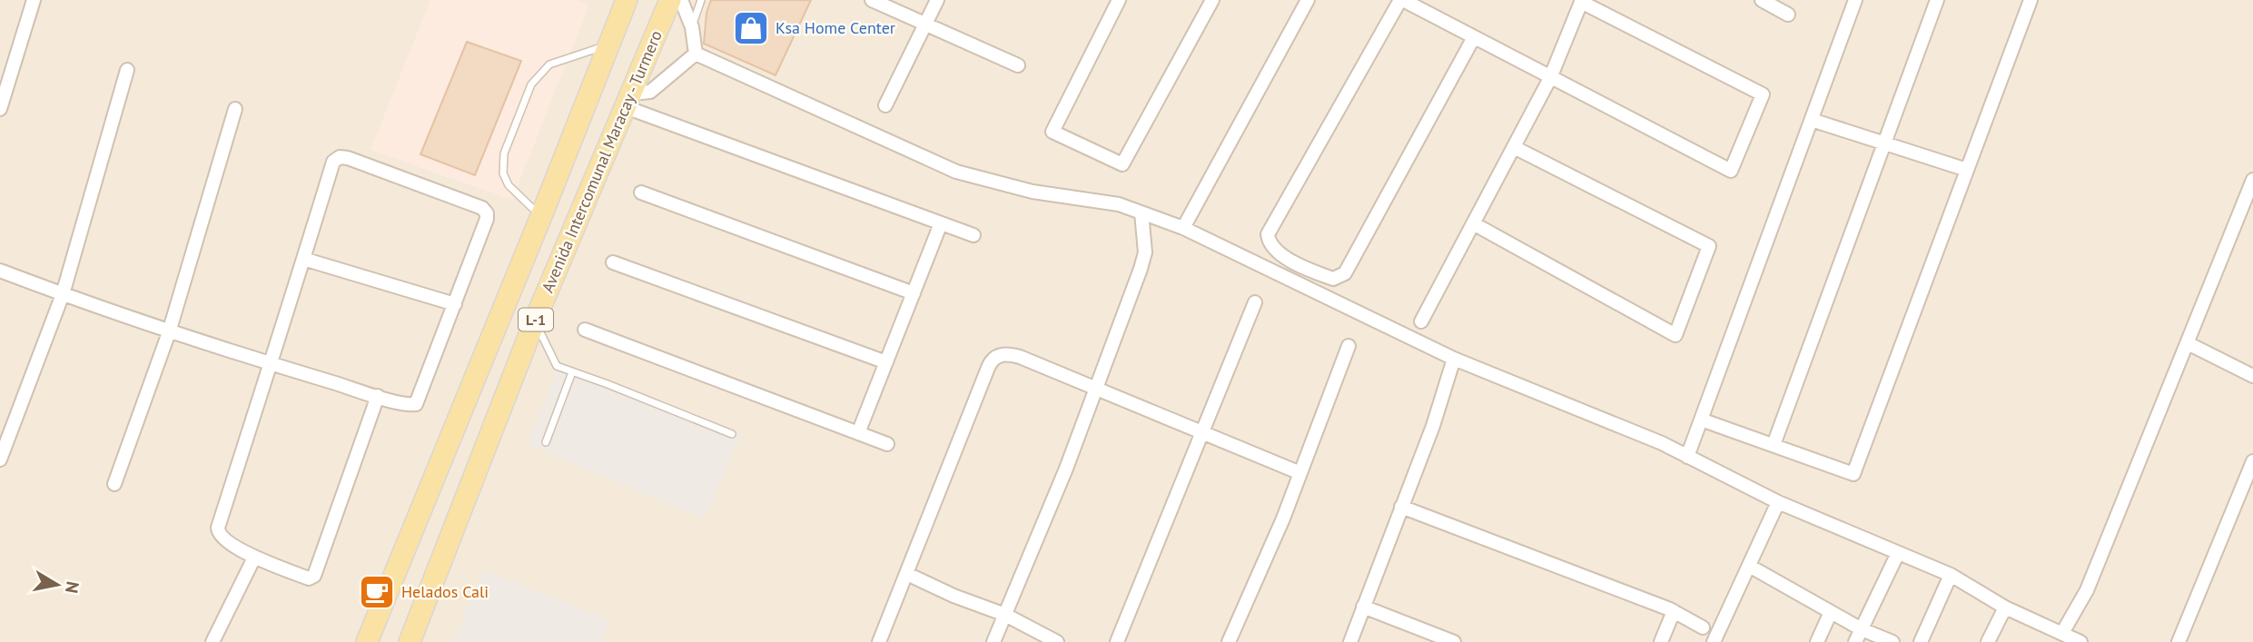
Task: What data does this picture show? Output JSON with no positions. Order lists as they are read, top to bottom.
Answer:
{
  "streets": {
    "main road": ["Avenida Intercomunal Maracay - Turmero", "L-1"]
  },
  "places": {
    "shop": ["Ksa Home Center"],
    "cafe": ["Helados Cali"]
  },
  "north": "right"
}
